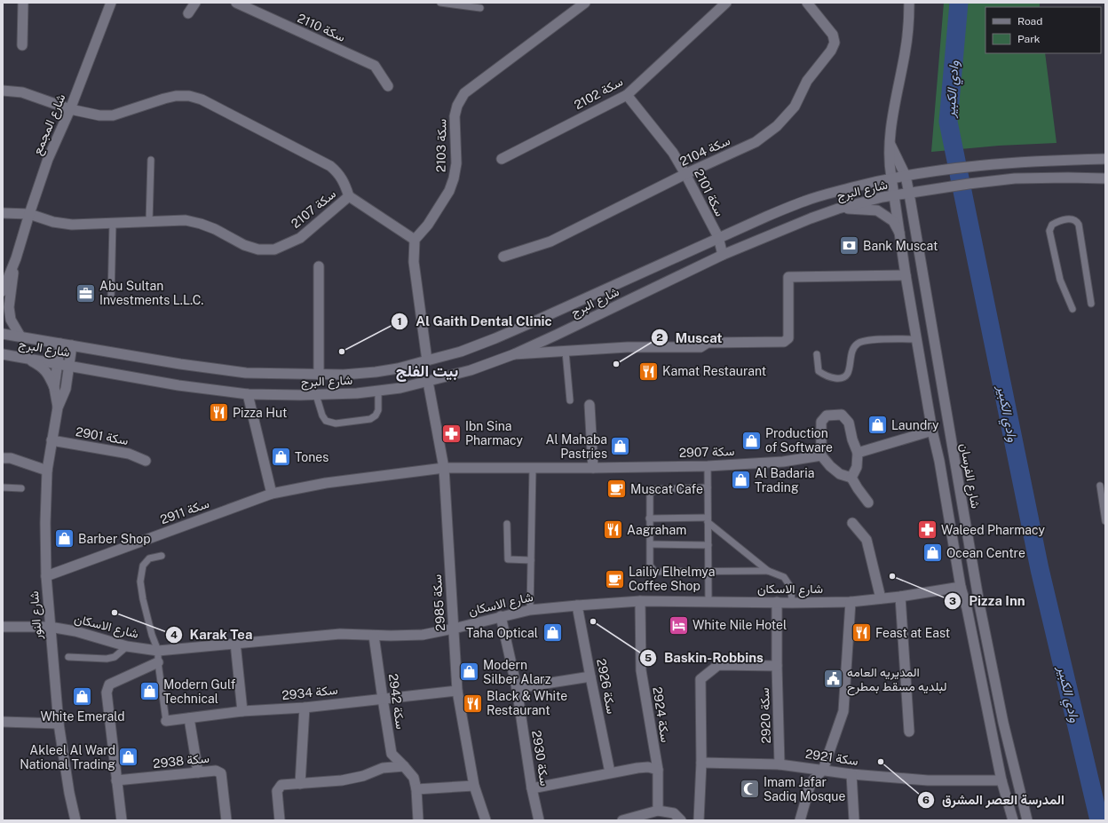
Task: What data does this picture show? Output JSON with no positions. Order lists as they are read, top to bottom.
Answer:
{
  "streets": {
    "street": [
      "سكة 2110",
      "سكة 2102",
      "شارع المجمع",
      "سكة 2103",
      "سكة 2104",
      "شارع البرج",
      "سكة 2101",
      "سكة 2107",
      "سكة 2901",
      "سكة 2907",
      "شارع الفرسان",
      "سكة 2911",
      "شارع الاسكان",
      "سكة 2985",
      "شارع النور",
      "سكة 2926",
      "سكة 2934",
      "سكة 2942",
      "سكة 2924",
      "سكة 2920",
      "سكة 2921",
      "سكة 2930",
      "سكة 2938"
    ]
  },
  "crossings": [
    ["سكة 2102", "سكة 2101"],
    ["شارع المجمع", "شارع البرج"],
    ["شارع المجمع", "سكة 2107"],
    ["سكة 2104", "سكة 2101"],
    ["شارع البرج", "سكة 2101"],
    ["شارع البرج", "شارع الفرسان"],
    ["شارع البرج", "سكة 2985"],
    ["شارع البرج", "شارع النور"],
    ["سكة 2901", "شارع النور"],
    ["سكة 2907", "سكة 2911"],
    ["سكة 2907", "سكة 2985"],
    ["سكة 2911", "سكة 2985"],
    ["سكة 2911", "شارع النور"],
    ["شارع الاسكان", "سكة 2985"],
    ["شارع الاسكان", "شارع النور"],
    ["شارع الاسكان", "سكة 2926"],
    ["شارع الاسكان", "سكة 2942"],
    ["شارع الاسكان", "سكة 2924"],
    ["شارع الاسكان", "سكة 2920"],
    ["شارع الاسكان", "سكة 2930"],
    ["سكة 2985", "سكة 2934"],
    ["سكة 2934", "سكة 2942"],
    ["سكة 2920", "سكة 2921"]
  ],
  "districts": ["بيت الفلج"],
  "water": ["وادي الكبير"],
  "places": {
    "bank": ["Bank Muscat"],
    "office": ["Abu Sultan Investments L.L.C."],
    "other": [
      "Al Gaith Dental Clinic",
      "Muscat",
      "Pizza Inn",
      "Karak Tea",
      "Baskin-Robbins",
      "المدرسة العصر المشرق"
    ],
    "restaurant": [
      "Kamat Restaurant",
      "Pizza Hut",
      "Aagraham",
      "Feast at East",
      "Black & White Restaurant"
    ],
    "shop": [
      "Laundry",
      "Production of Software",
      "Al Mahaba Pastries",
      "Tones",
      "Al Badaria Trading",
      "Barber Shop",
      "Ocean Centre",
      "Taha Optical",
      "Modern Silber Alarz",
      "Modern Gulf Technical",
      "White Emerald",
      "Akleel Al Ward National Trading"
    ],
    "pharmacy": ["Ibn Sina Pharmacy", "Waleed Pharmacy"],
    "cafe": ["Muscat Cafe", "Lailiy Elhelmya Coffee Shop"],
    "hotel": ["White Nile Hotel"],
    "public building": ["المديريه العامه لبلديه مسقط بمطرح"],
    "mosque": ["Imam Jafar Sadiq Mosque"]
  },
  "legend": ["Road", "Park"]
}
